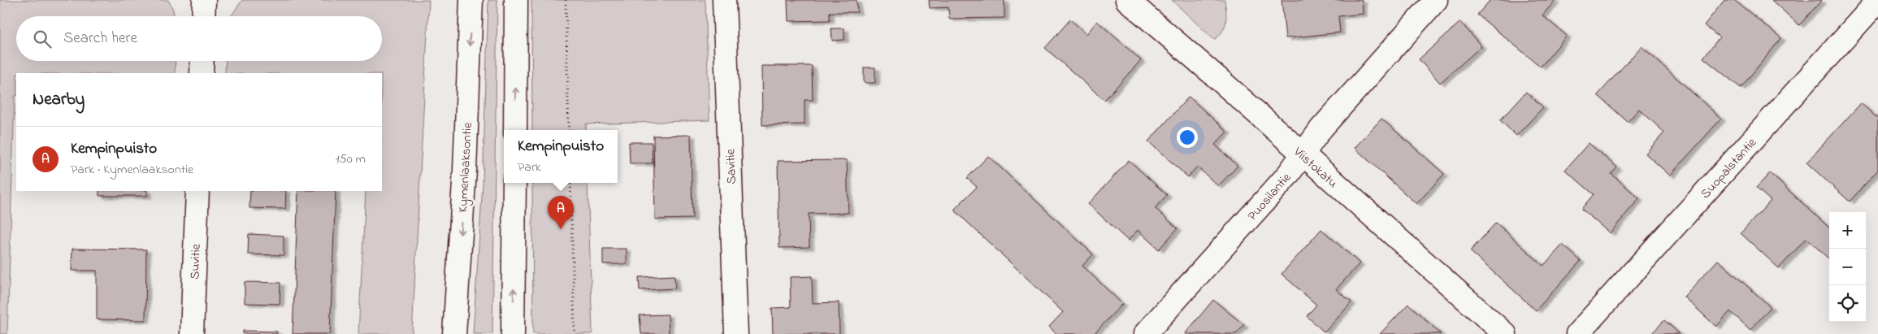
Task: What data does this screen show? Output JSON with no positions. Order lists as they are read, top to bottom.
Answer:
{
  "streets": {
    "street": [
      "Savitie",
      "Viistokatu",
      "Kymenlaaksontie",
      "Suopalstantie",
      "Puosilantie",
      "Suvitie"
    ]
  },
  "crossings": [
    ["Viistokatu", "Puosilantie"]
  ],
  "page": {
    "search": "Search here",
    "heading": "Nearby",
    "list": [
      {
        "mark": "A",
        "name": "Kempinpuisto",
        "note": "Park · Kymenlaaksontie",
        "value": "150 m"
      }
    ],
    "popup": ["Kempinpuisto", "Park"],
    "pins": "A",
    "map_buttons": ["+", "−"]
  }
}
